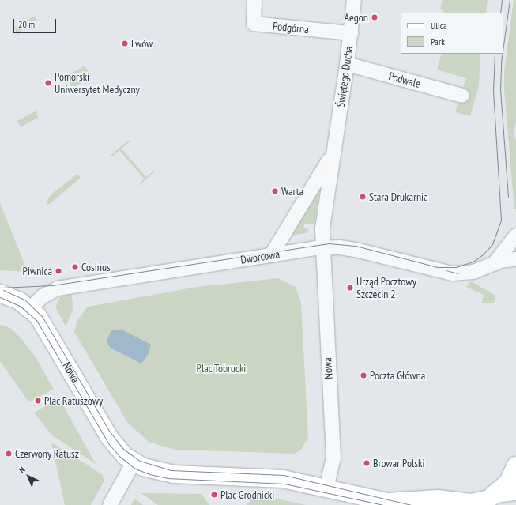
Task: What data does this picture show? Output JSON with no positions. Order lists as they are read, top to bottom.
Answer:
{
  "streets": {
    "street": [
      "Podgórna",
      "Świętego Ducha",
      "Podwale",
      "Dworcowa",
      "Nowa"
    ]
  },
  "crossings": [
    ["Podgórna", "Świętego Ducha"],
    ["Świętego Ducha", "Podwale"],
    ["Świętego Ducha", "Dworcowa"],
    ["Świętego Ducha", "Nowa"],
    ["Dworcowa", "Nowa"]
  ],
  "parks": ["Plac Tobrucki"],
  "places": [
    "Aegon",
    "Lwów",
    "Pomorski Uniwersytet Medyczny",
    "Warta",
    "Stara Drukarnia",
    "Cosinus",
    "Piwnica",
    "Urząd Pocztowy Szczecin 2",
    "Poczta Główna",
    "Plac Ratuszowy",
    "Czerwony Ratusz",
    "Browar Polski",
    "Plac Grodnicki"
  ],
  "legend": ["Ulica", "Park"],
  "scale_bar": "20 m",
  "north": "top left"
}
